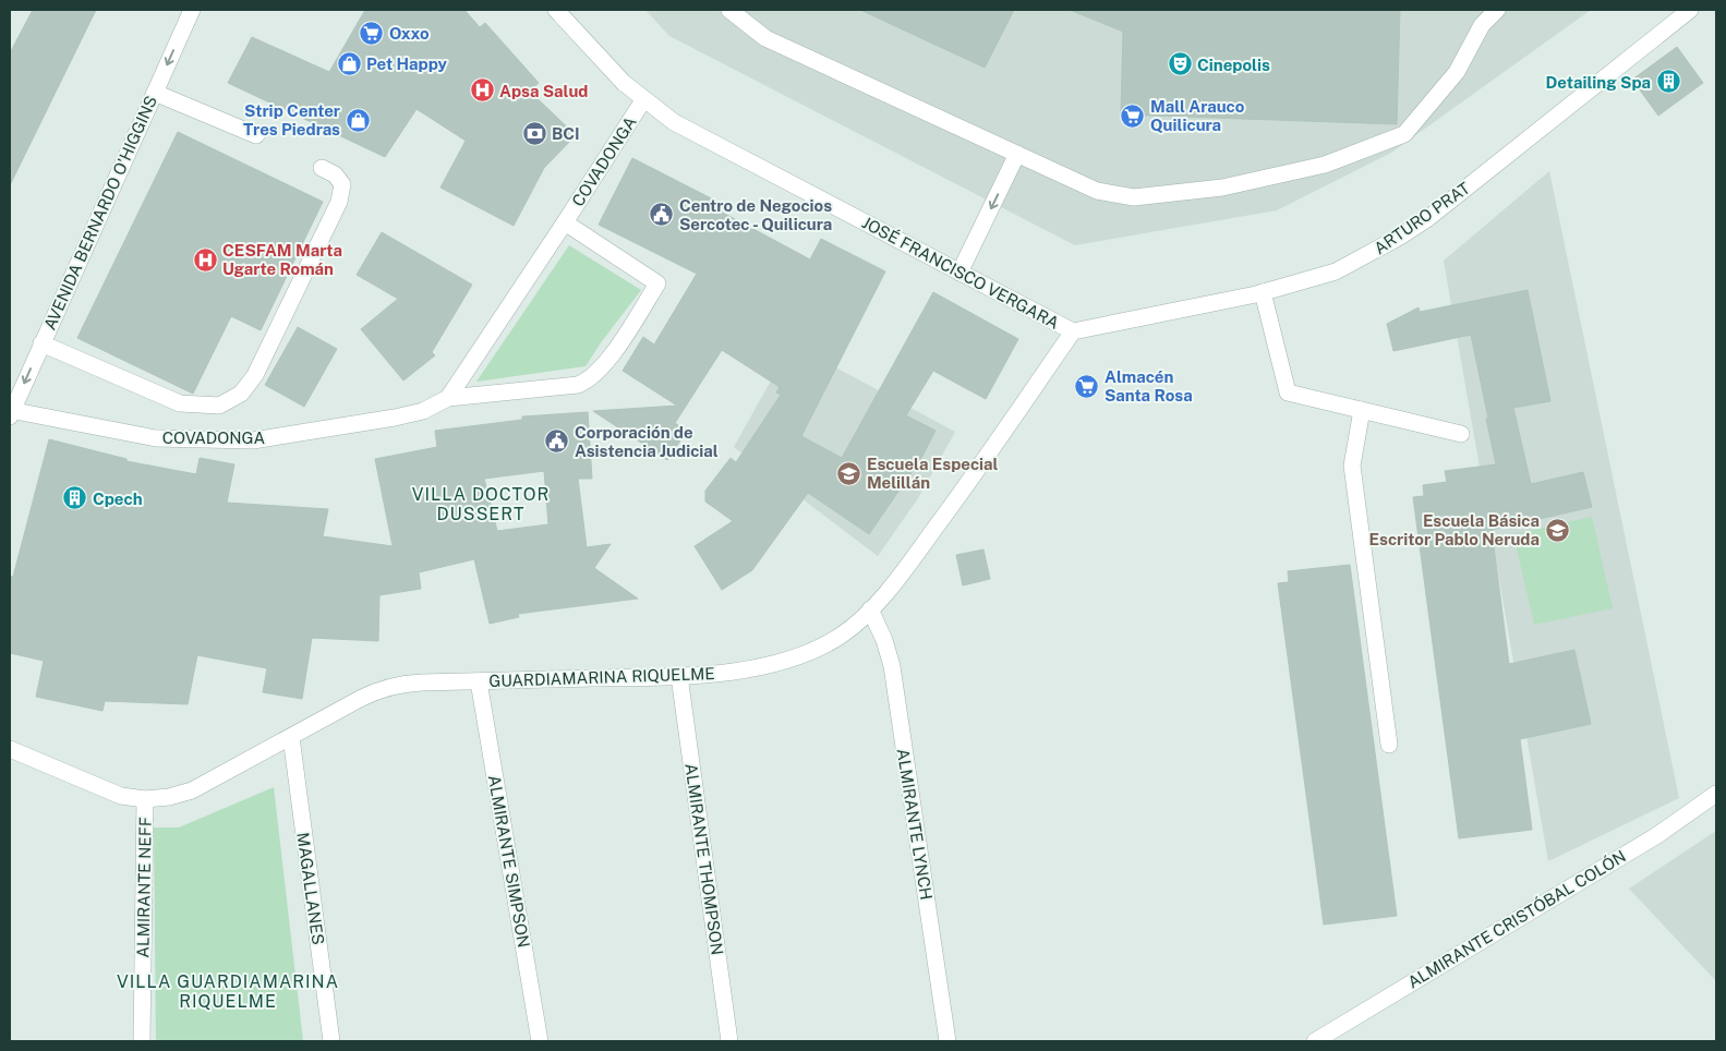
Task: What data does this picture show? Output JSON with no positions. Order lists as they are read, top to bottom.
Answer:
{
  "streets": {
    "street": [
      "COVADONGA",
      "AVENIDA BERNARDO O'HIGGINS",
      "ARTURO PRAT",
      "JOSÉ FRANCISCO VERGARA",
      "GUARDIAMARINA RIQUELME",
      "ALMIRANTE LYNCH",
      "ALMIRANTE THOMPSON",
      "ALMIRANTE SIMPSON",
      "ALMIRANTE NEFF",
      "MAGALLANES",
      "ALMIRANTE CRISTÓBAL COLÓN"
    ]
  },
  "crossings": [
    ["COVADONGA", "AVENIDA BERNARDO O'HIGGINS"],
    ["COVADONGA", "JOSÉ FRANCISCO VERGARA"],
    ["ARTURO PRAT", "JOSÉ FRANCISCO VERGARA"],
    ["ARTURO PRAT", "GUARDIAMARINA RIQUELME"],
    ["JOSÉ FRANCISCO VERGARA", "GUARDIAMARINA RIQUELME"],
    ["GUARDIAMARINA RIQUELME", "ALMIRANTE LYNCH"],
    ["GUARDIAMARINA RIQUELME", "ALMIRANTE THOMPSON"],
    ["GUARDIAMARINA RIQUELME", "ALMIRANTE SIMPSON"],
    ["GUARDIAMARINA RIQUELME", "ALMIRANTE NEFF"],
    ["GUARDIAMARINA RIQUELME", "MAGALLANES"]
  ],
  "one_way": ["AVENIDA BERNARDO O'HIGGINS"],
  "districts": ["VILLA DOCTOR DUSSERT", "VILLA GUARDIAMARINA RIQUELME"],
  "places": {
    "supermarket": ["Oxxo", "Mall Arauco Quilicura", "Almacén Santa Rosa"],
    "shop": ["Pet Happy", "Strip Center Tres Piedras"],
    "theatre": ["Cinepolis"],
    "building": ["Detailing Spa", "Cpech"],
    "hospital": ["Apsa Salud", "CESFAM Marta Ugarte Román"],
    "bank": ["BCI"],
    "public building": ["Centro de Negocios Sercotec - Quilicura", "Corporación de Asistencia Judicial"],
    "school or university": ["Escuela Especial Melillán", "Escuela Básica Escritor Pablo Neruda"]
  }
}
